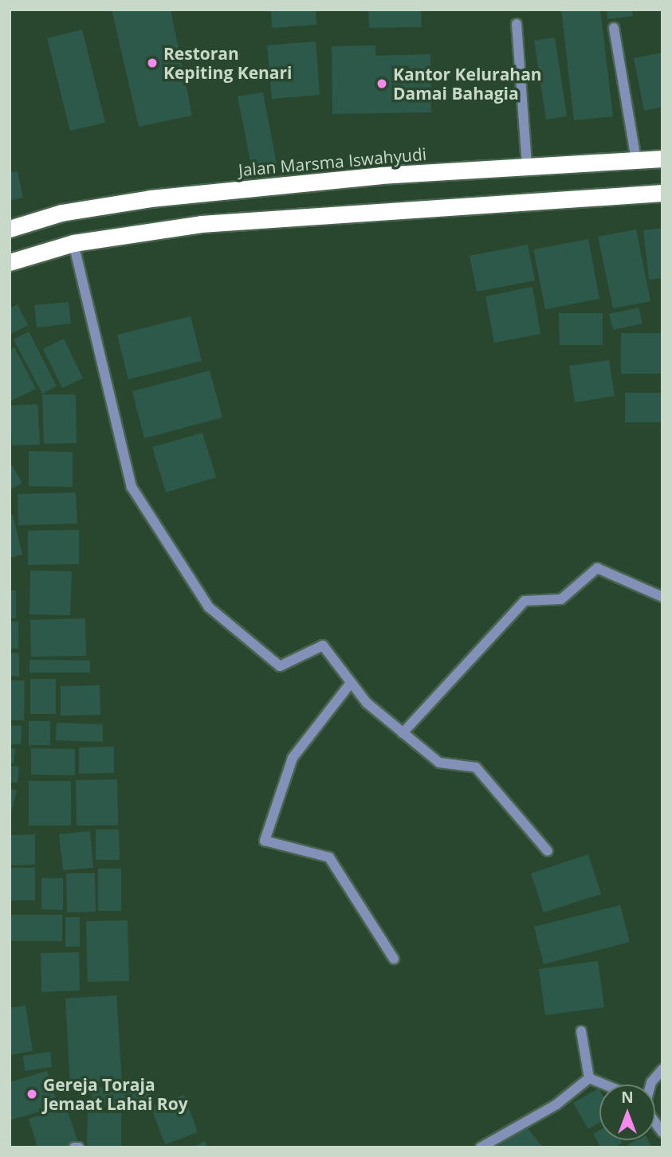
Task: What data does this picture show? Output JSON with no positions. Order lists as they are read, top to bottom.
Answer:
{
  "streets": {
    "highway": ["Jalan Marsma Iswahyudi"]
  },
  "places": ["Restoran Kepiting Kenari", "Kantor Kelurahan Damai Bahagia", "Gereja Toraja Jemaat Lahai Roy"],
  "north": "top"
}
